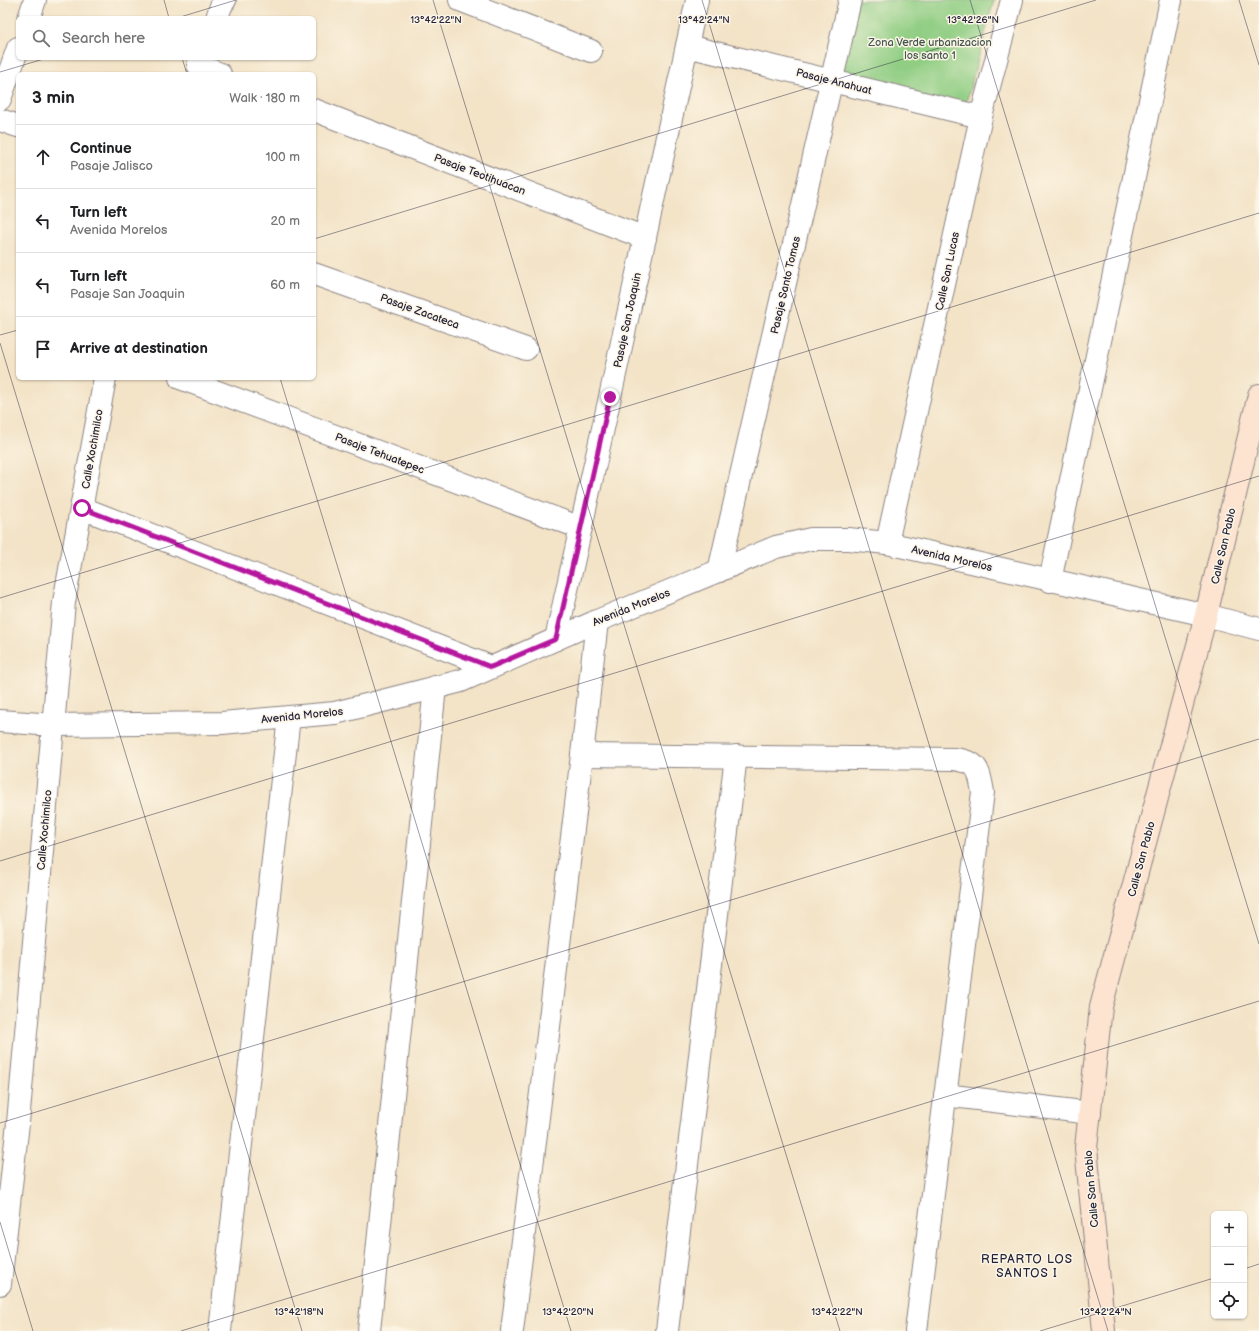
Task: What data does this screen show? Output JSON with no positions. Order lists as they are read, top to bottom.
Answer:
{
  "streets": {
    "street": [
      "Pasaje Anahuat",
      "Pasaje Teotihuacan",
      "Calle San Lucas",
      "Pasaje Santo Tomas",
      "Pasaje Zacateca",
      "Pasaje San Joaquin",
      "Calle Xochimilco",
      "Pasaje Tehuatepec",
      "Calle San Pablo",
      "Avenida Morelos"
    ]
  },
  "crossings": [
    ["Pasaje Anahuat", "Calle San Lucas"],
    ["Pasaje Anahuat", "Pasaje Santo Tomas"],
    ["Pasaje Anahuat", "Pasaje San Joaquin"],
    ["Pasaje Teotihuacan", "Pasaje San Joaquin"],
    ["Calle San Lucas", "Avenida Morelos"],
    ["Pasaje Santo Tomas", "Avenida Morelos"],
    ["Pasaje San Joaquin", "Pasaje Tehuatepec"],
    ["Pasaje San Joaquin", "Avenida Morelos"],
    ["Calle Xochimilco", "Avenida Morelos"],
    ["Calle San Pablo", "Avenida Morelos"]
  ],
  "districts": ["REPARTO LOS SANTOS I"],
  "parks": ["Zona Verde urbanizacion los santo 1"],
  "page": {
    "search": "Search here",
    "heading": ["3 min", "Walk · 180 m"],
    "list": [
      ["Continue", "Pasaje Jalisco", "100 m"],
      ["Turn left", "Avenida Morelos", "20 m"],
      ["Turn left", "Pasaje San Joaquin", "60 m"],
      "Arrive at destination"
    ],
    "map_buttons": ["+", "−"]
  },
  "coordinates": [
    "13°42'22\"N",
    "13°42'24\"N",
    "13°42'26\"N",
    "13°42'18\"N",
    "13°42'20\"N"
  ]
}
